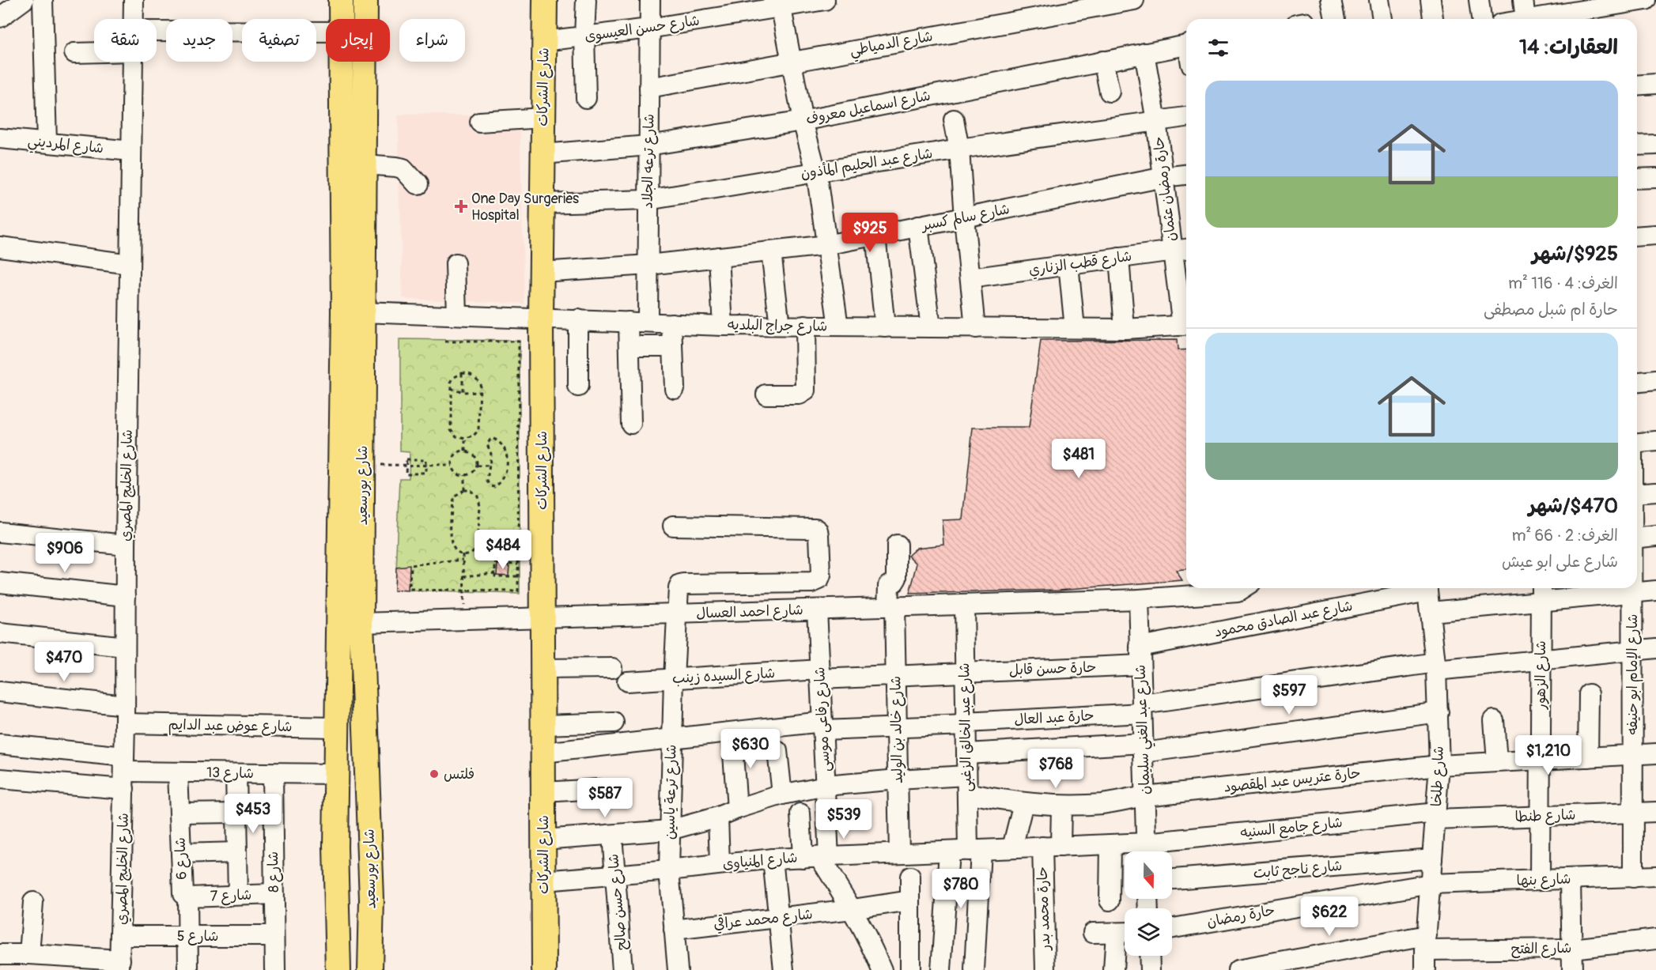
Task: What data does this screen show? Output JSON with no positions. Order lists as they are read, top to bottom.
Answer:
{
  "streets": {
    "main road": ["شارع الشركات", "شارع بورسعيد"],
    "street": [
      "شارع حسن العيسوى",
      "شارع الدمياطي",
      "شارع اسماعيل معروف",
      "شارع المرديني",
      "شارع ترعه الجلاد",
      "شارع عبد الحليم المأذون",
      "حارة رمضان عثمان",
      "شارع سالم كسبر",
      "شارع قطب الزناري",
      "شارع جراج البلديه",
      "شارع الخليج المصري",
      "شارع احمد العسال",
      "شارع عبد الصادق محمود",
      "حارة حسن قابل",
      "شارع الإمام ابو حنيفه",
      "شارع الزهور",
      "شارع السيده زينب",
      "حارة عبد العال",
      "شارع رفاعى موسى",
      "شارع عوض عبد الدايم",
      "شارع عبد الخالق الزغبى",
      "شارع خالد بن الوليد",
      "شارع عبد الغني سليمان",
      "شارع 13",
      "شارع طلخا",
      "حارة عتريس عبد المقصود",
      "شارع ترعة ياسين",
      "شارع طنطا",
      "شارع جامع السنيه",
      "شارع 6",
      "شارع المنياوى",
      "شارع ناجح ثابت",
      "شارع 8",
      "شارع بنها",
      "شارع 7",
      "شارع حسن صالح",
      "حارة محمد بدر",
      "حارة رمضان",
      "شارع محمد عراقي",
      "شارع 5",
      "شارع الفتح"
    ]
  },
  "crossings": [
    ["شارع حسن العيسوى", "شارع الشركات"],
    ["شارع حسن العيسوى", "شارع ترعه الجلاد"],
    ["شارع الدمياطي", "شارع ترعه الجلاد"],
    ["شارع الشركات", "شارع اسماعيل معروف"],
    ["شارع الشركات", "شارع عبد الحليم المأذون"],
    ["شارع الشركات", "شارع سالم كسبر"],
    ["شارع الشركات", "شارع جراج البلديه"],
    ["شارع الشركات", "شارع احمد العسال"],
    ["شارع الشركات", "حارة عبد العال"],
    ["شارع الشركات", "حارة عتريس عبد المقصود"],
    ["شارع الشركات", "شارع المنياوى"],
    ["شارع اسماعيل معروف", "شارع ترعه الجلاد"],
    ["شارع اسماعيل معروف", "حارة رمضان عثمان"],
    ["شارع المرديني", "شارع الخليج المصري"],
    ["شارع ترعه الجلاد", "شارع عبد الحليم المأذون"],
    ["شارع ترعه الجلاد", "شارع سالم كسبر"],
    ["شارع ترعه الجلاد", "شارع جراج البلديه"],
    ["شارع عبد الحليم المأذون", "حارة رمضان عثمان"],
    ["حارة رمضان عثمان", "شارع سالم كسبر"],
    ["حارة رمضان عثمان", "شارع قطب الزناري"],
    ["شارع جراج البلديه", "شارع بورسعيد"],
    ["شارع الخليج المصري", "شارع عوض عبد الدايم"],
    ["شارع الخليج المصري", "شارع 13"],
    ["شارع الخليج المصري", "شارع 5"],
    ["شارع بورسعيد", "شارع احمد العسال"],
    ["شارع بورسعيد", "شارع عوض عبد الدايم"],
    ["شارع بورسعيد", "شارع 13"],
    ["شارع احمد العسال", "شارع رفاعى موسى"],
    ["شارع احمد العسال", "شارع عبد الخالق الزغبى"],
    ["شارع احمد العسال", "شارع خالد بن الوليد"],
    ["شارع احمد العسال", "شارع عبد الغني سليمان"],
    ["شارع احمد العسال", "شارع ترعة ياسين"],
    ["شارع عبد الصادق محمود", "حارة حسن قابل"],
    ["شارع عبد الصادق محمود", "شارع عبد الغني سليمان"],
    ["حارة حسن قابل", "شارع السيده زينب"],
    ["حارة حسن قابل", "شارع عبد الخالق الزغبى"],
    ["حارة حسن قابل", "شارع خالد بن الوليد"],
    ["حارة حسن قابل", "شارع عبد الغني سليمان"],
    ["شارع الإمام ابو حنيفه", "حارة عبد العال"],
    ["شارع الإمام ابو حنيفه", "حارة عتريس عبد المقصود"],
    ["شارع الإمام ابو حنيفه", "شارع طنطا"],
    ["شارع الإمام ابو حنيفه", "شارع بنها"],
    ["شارع الزهور", "حارة عبد العال"],
    ["شارع الزهور", "حارة عتريس عبد المقصود"],
    ["شارع الزهور", "شارع طنطا"],
    ["شارع الزهور", "شارع بنها"],
    ["شارع السيده زينب", "شارع رفاعى موسى"],
    ["شارع السيده زينب", "شارع خالد بن الوليد"],
    ["شارع السيده زينب", "شارع ترعة ياسين"],
    ["حارة عبد العال", "شارع رفاعى موسى"],
    ["حارة عبد العال", "شارع عبد الخالق الزغبى"],
    ["حارة عبد العال", "شارع خالد بن الوليد"],
    ["حارة عبد العال", "شارع عبد الغني سليمان"],
    ["حارة عبد العال", "شارع طلخا"],
    ["حارة عبد العال", "شارع ترعة ياسين"],
    ["شارع رفاعى موسى", "حارة عتريس عبد المقصود"],
    ["شارع رفاعى موسى", "شارع المنياوى"],
    ["شارع عبد الخالق الزغبى", "حارة عتريس عبد المقصود"],
    ["شارع عبد الخالق الزغبى", "شارع المنياوى"],
    ["شارع خالد بن الوليد", "حارة عتريس عبد المقصود"],
    ["شارع خالد بن الوليد", "شارع المنياوى"],
    ["شارع عبد الغني سليمان", "حارة عتريس عبد المقصود"],
    ["شارع عبد الغني سليمان", "شارع جامع السنيه"],
    ["شارع عبد الغني سليمان", "شارع المنياوى"],
    ["شارع 13", "شارع 6"],
    ["شارع 13", "شارع 8"],
    ["شارع طلخا", "حارة عتريس عبد المقصود"],
    ["شارع طلخا", "شارع طنطا"],
    ["شارع طلخا", "شارع جامع السنيه"],
    ["شارع طلخا", "شارع ناجح ثابت"],
    ["شارع طلخا", "شارع بنها"],
    ["شارع طلخا", "حارة رمضان"],
    ["شارع طلخا", "شارع الفتح"],
    ["حارة عتريس عبد المقصود", "شارع ترعة ياسين"],
    ["حارة عتريس عبد المقصود", "شارع حسن صالح"],
    ["حارة عتريس عبد المقصود", "حارة محمد بدر"],
    ["شارع ترعة ياسين", "شارع المنياوى"],
    ["شارع ترعة ياسين", "شارع محمد عراقي"],
    ["شارع طنطا", "شارع جامع السنيه"],
    ["شارع جامع السنيه", "شارع المنياوى"],
    ["شارع 6", "شارع 7"],
    ["شارع 6", "شارع 5"],
    ["شارع المنياوى", "شارع حسن صالح"],
    ["شارع المنياوى", "حارة محمد بدر"],
    ["شارع 8", "شارع 7"],
    ["شارع 8", "شارع 5"],
    ["شارع بنها", "حارة رمضان"]
  ],
  "places": {
    "health": ["One Day Surgeries Hospital"],
    "other": ["فلتس"]
  },
  "north": "bottom",
  "page": {
    "chip": [
      "شراء",
      "إيجار",
      "تصفية",
      "جديد",
      "شقة"
    ],
    "heading": "العقارات: 14",
    "list": [
      {
        "name": "$925/شهر",
        "note": "الغرف: 4 · 116 m² · حارة ام شبل مصطفى"
      },
      {
        "name": "$470/شهر",
        "note": "الغرف: 2 · 66 m² · شارع على ابو عيش"
      }
    ],
    "price": [
      "$925",
      "$481",
      "$484",
      "$906",
      "$470",
      "$597",
      "$630",
      "$1,210",
      "$768",
      "$587",
      "$453",
      "$539",
      "$780",
      "$622"
    ]
  }
}
